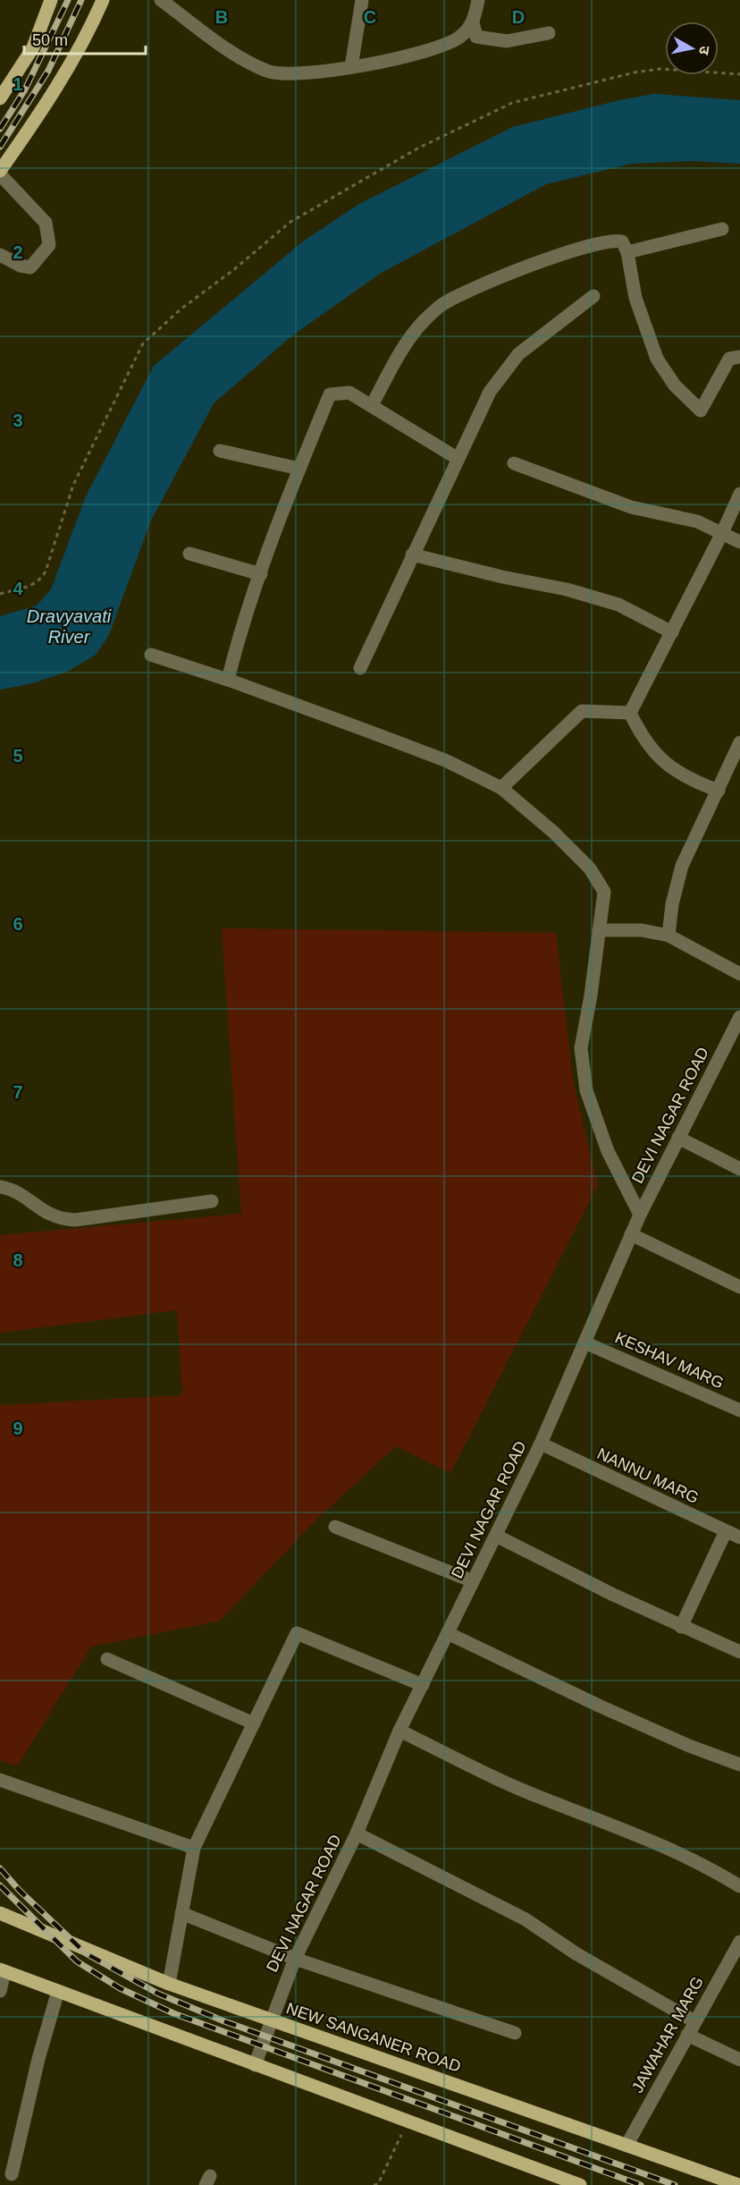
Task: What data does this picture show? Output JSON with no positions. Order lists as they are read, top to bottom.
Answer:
{
  "streets": {
    "main road": ["NEW SANGANER ROAD"],
    "street": [
      "DEVI NAGAR ROAD",
      "KESHAV MARG",
      "NANNU MARG",
      "JAWAHAR MARG"
    ]
  },
  "crossings": [
    ["DEVI NAGAR ROAD", "KESHAV MARG"],
    ["DEVI NAGAR ROAD", "NANNU MARG"],
    ["DEVI NAGAR ROAD", "NEW SANGANER ROAD"],
    ["JAWAHAR MARG", "NEW SANGANER ROAD"]
  ],
  "water": ["Dravyavati River"],
  "scale_bar": "50 m",
  "north": "right",
  "grid": {
    "columns": ["B", "C", "D"],
    "rows": [
      "1",
      "2",
      "3",
      "4",
      "5",
      "6",
      "7",
      "8",
      "9"
    ]
  }
}
